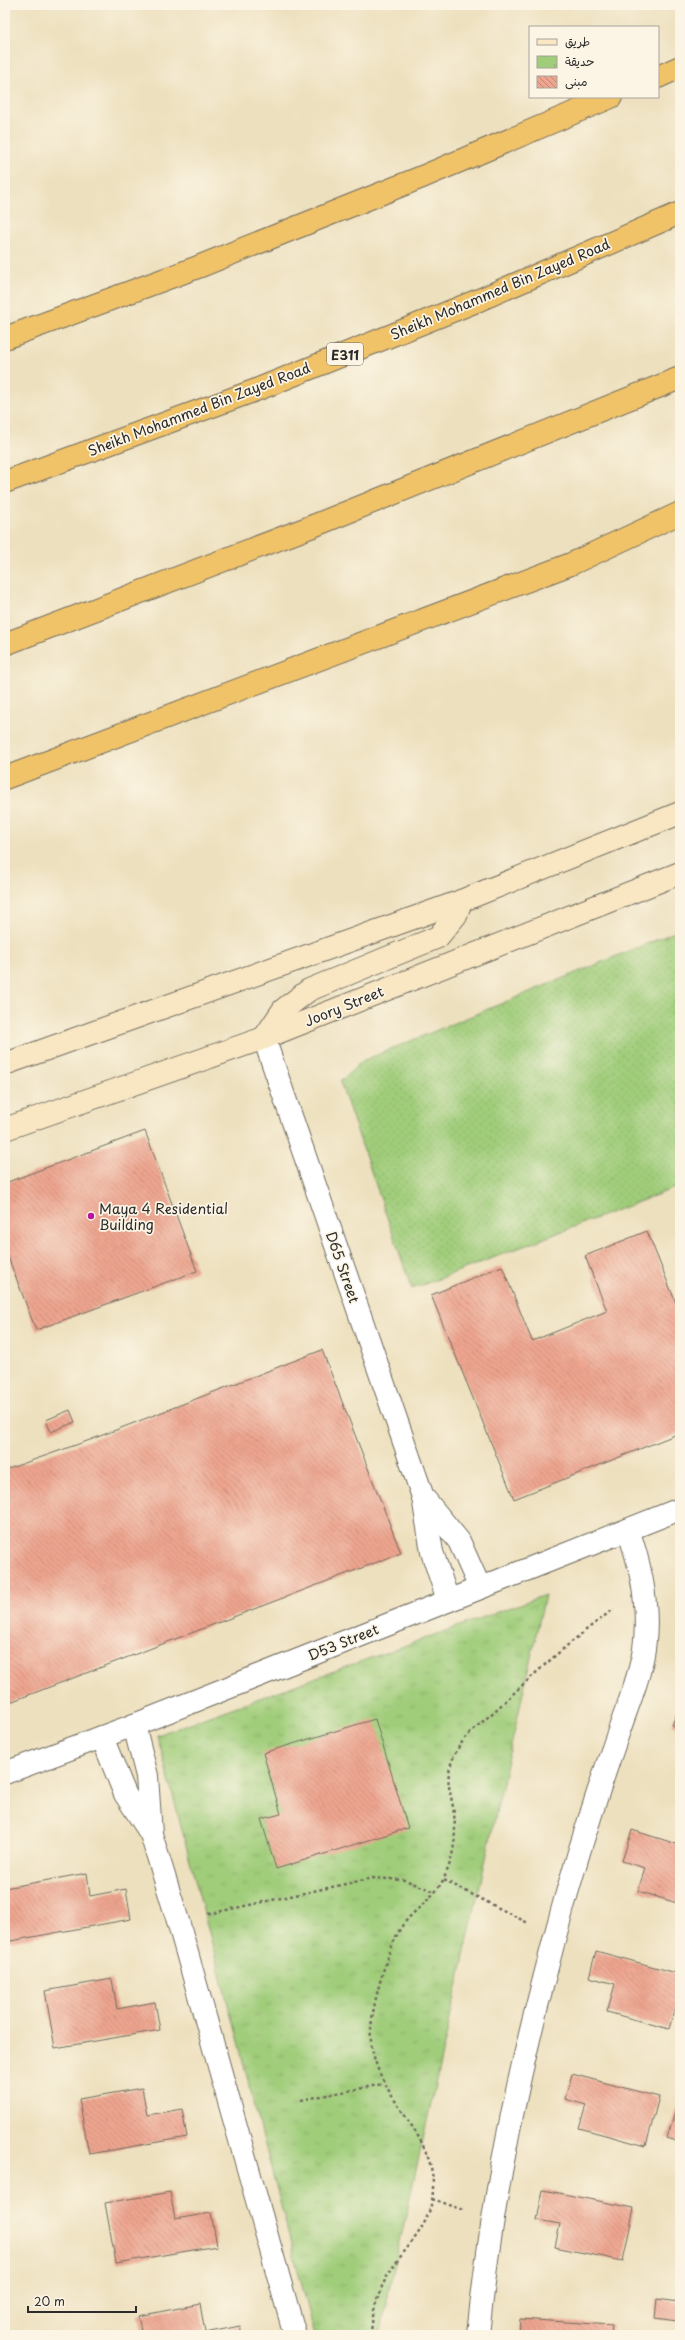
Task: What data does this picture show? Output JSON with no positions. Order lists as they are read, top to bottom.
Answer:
{
  "streets": {
    "highway": ["Sheikh Mohammed Bin Zayed Road", "E311"],
    "street": ["Joory Street", "D65 Street", "D53 Street"]
  },
  "crossings": [
    ["Joory Street", "D65 Street"],
    ["D65 Street", "D53 Street"]
  ],
  "places": ["Maya 4 Residential Building"],
  "legend": ["طريق", "حديقة", "مبنى"],
  "scale_bar": "20 m"
}
